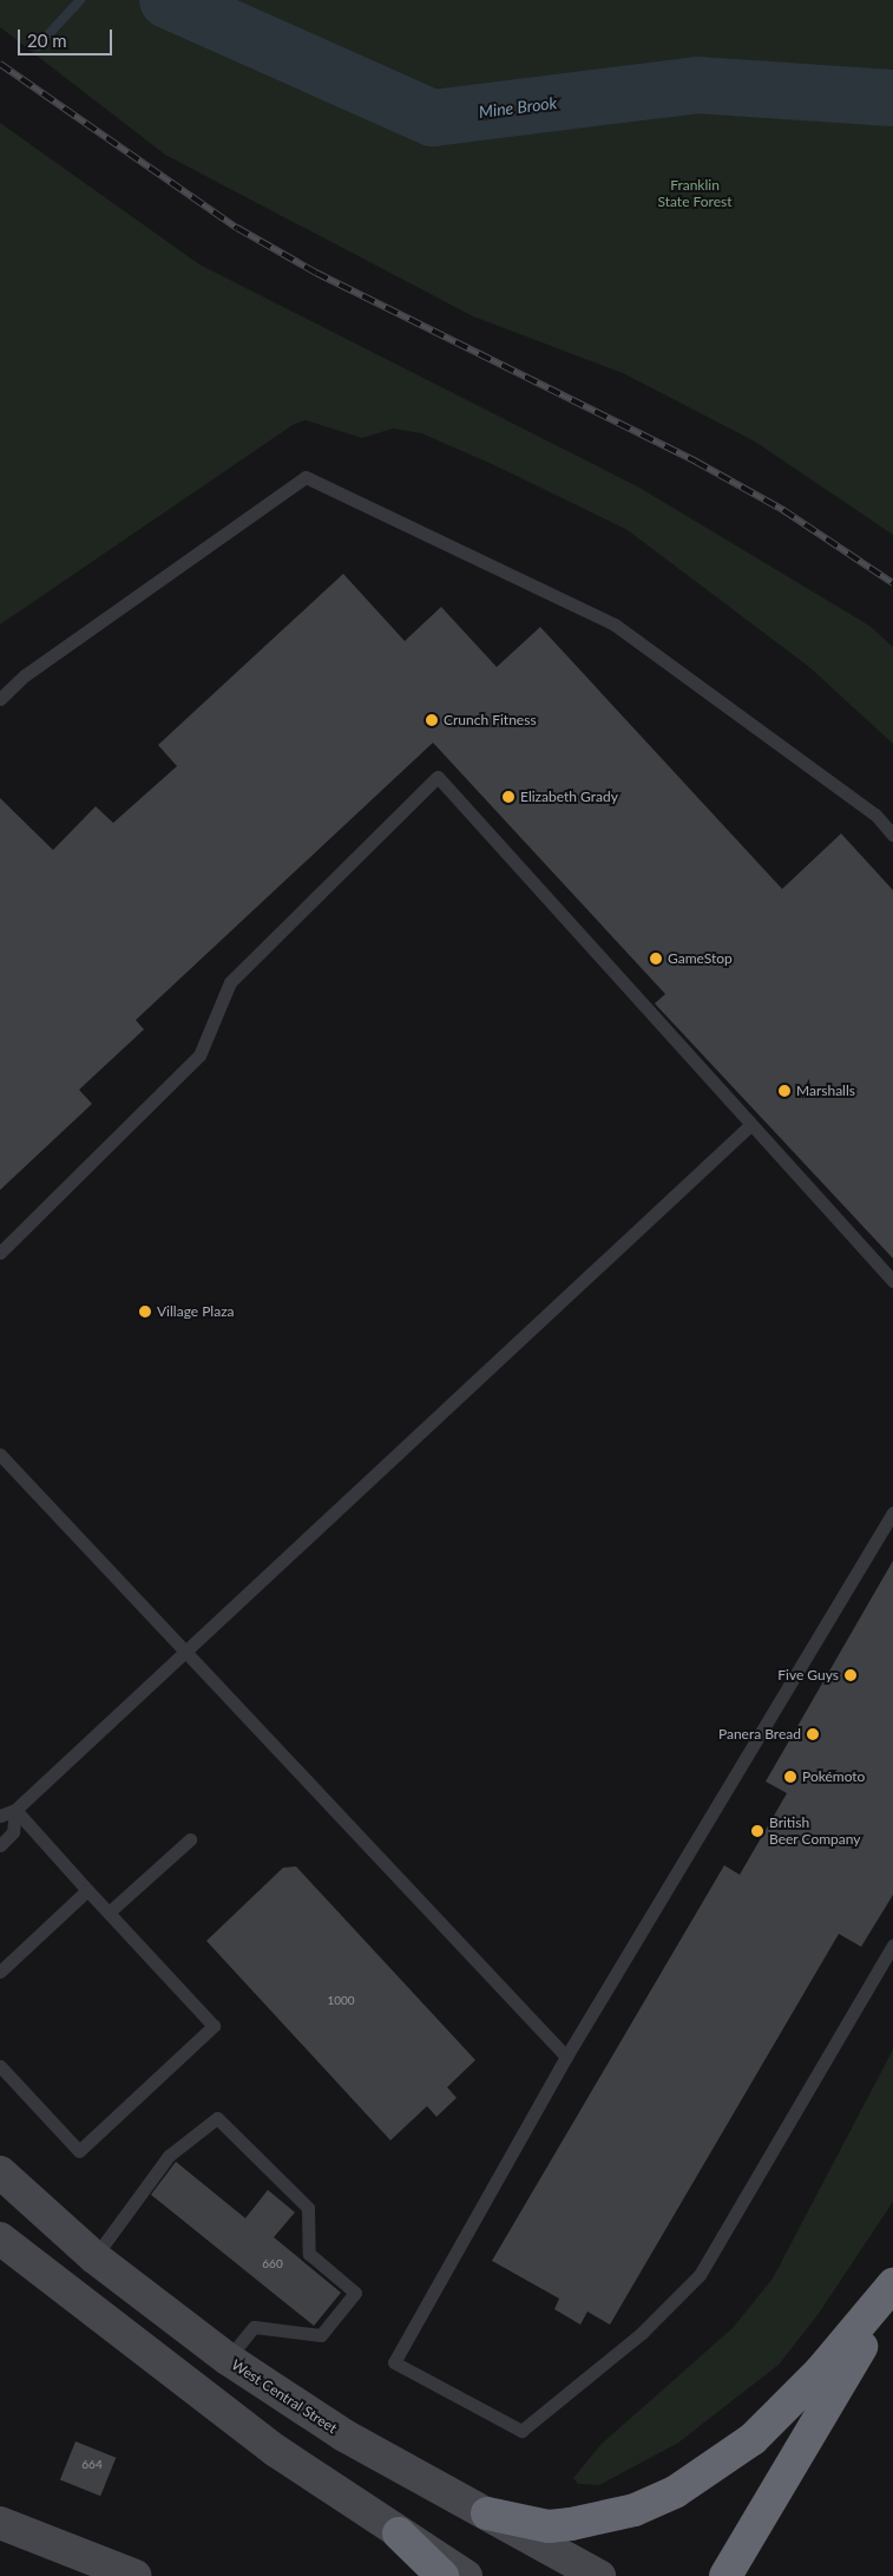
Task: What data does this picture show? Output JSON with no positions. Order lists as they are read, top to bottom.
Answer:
{
  "streets": {
    "main road": ["West Central Street"]
  },
  "water": ["Mine Brook"],
  "parks": ["Franklin State Forest"],
  "places": [
    "Crunch Fitness",
    "Elizabeth Grady",
    "GameStop",
    "Marshalls",
    "Village Plaza",
    "Five Guys",
    "Panera Bread",
    "Pokémoto",
    "British Beer Company"
  ],
  "house_numbers": ["1000", "660", "664"],
  "scale_bar": "20 m"
}
